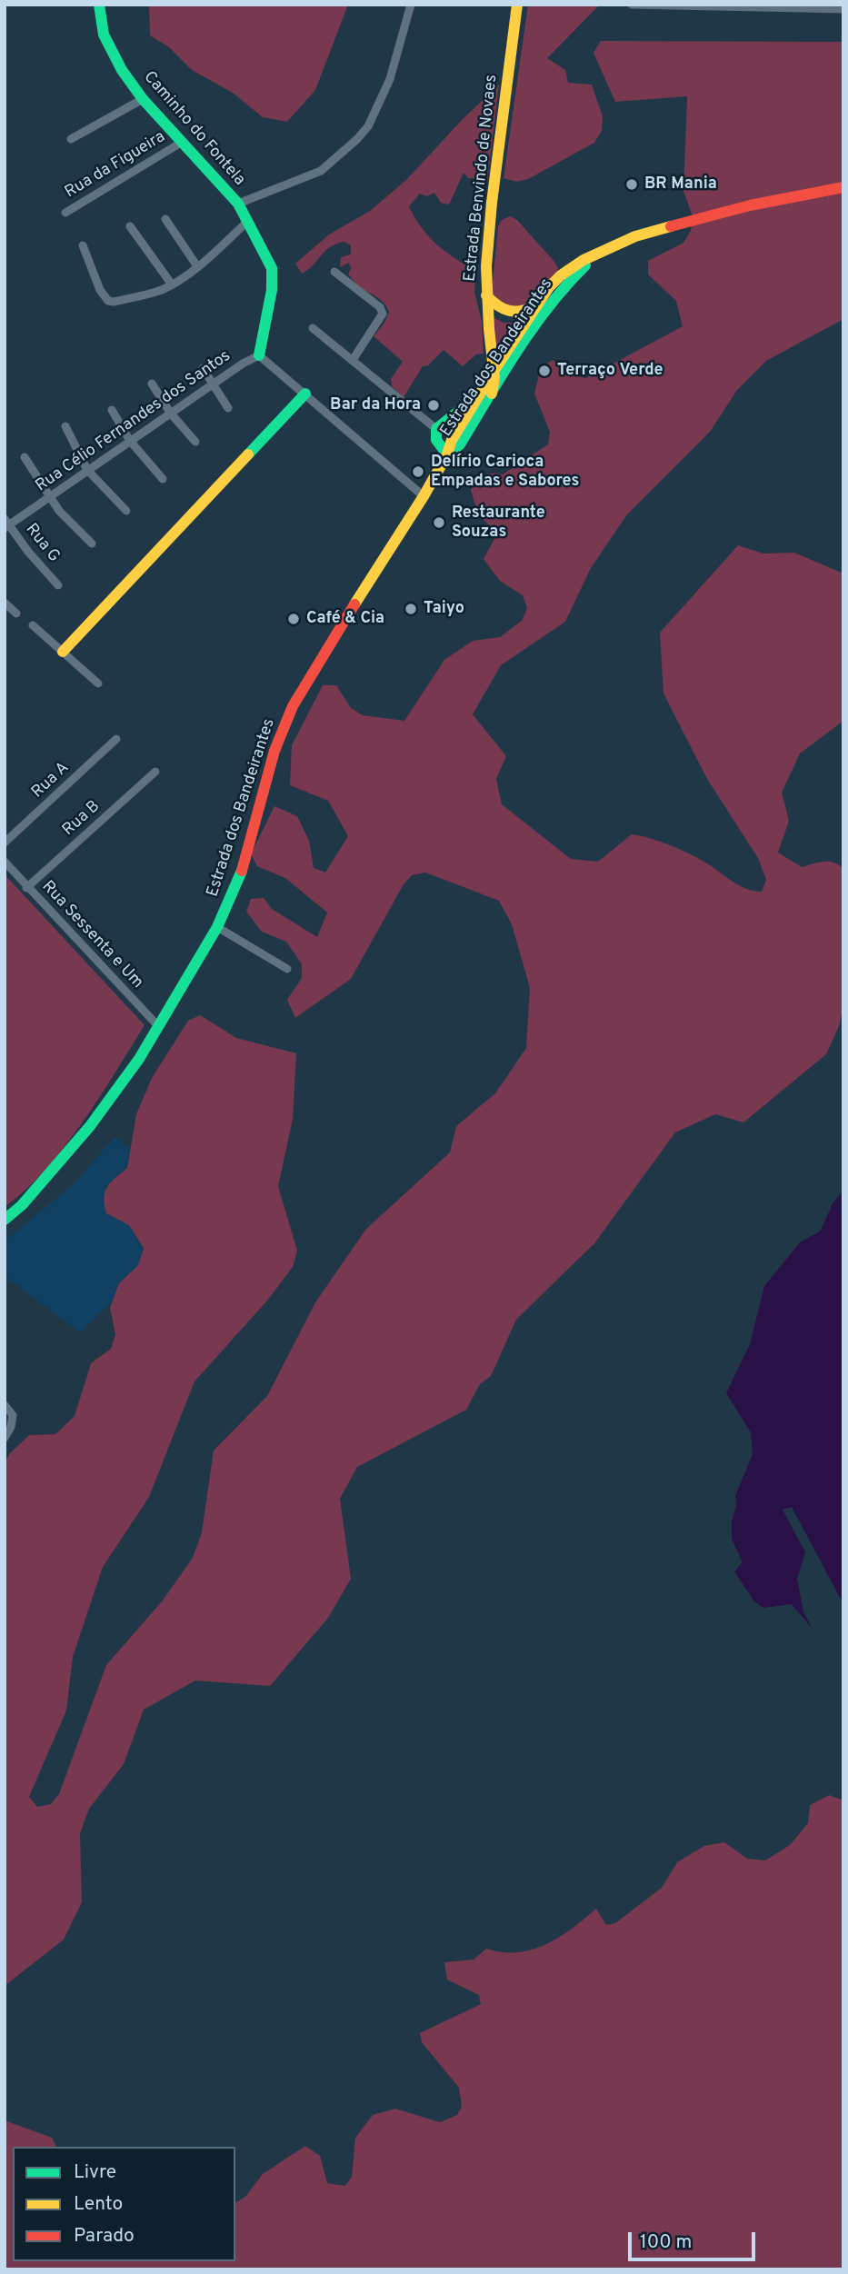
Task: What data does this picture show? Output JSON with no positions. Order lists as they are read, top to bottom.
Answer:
{
  "streets": {
    "main road": ["Caminho do Fontela", "Estrada Benvindo de Novaes", "Estrada dos Bandeirantes"],
    "street": [
      "Rua da Figueira",
      "Rua Célio Fernandes dos Santos",
      "Rua G",
      "Rua A",
      "Rua B",
      "Rua Sessenta e Um"
    ]
  },
  "crossings": [
    ["Caminho do Fontela", "Rua da Figueira"],
    ["Caminho do Fontela", "Rua Célio Fernandes dos Santos"],
    ["Estrada Benvindo de Novaes", "Estrada dos Bandeirantes"],
    ["Estrada dos Bandeirantes", "Rua Sessenta e Um"],
    ["Rua Célio Fernandes dos Santos", "Rua G"],
    ["Rua B", "Rua Sessenta e Um"]
  ],
  "places": [
    "BR Mania",
    "Terraço Verde",
    "Bar da Hora",
    "Delírio Carioca Empadas e Sabores",
    "Restaurante Souzas",
    "Taiyo",
    "Café & Cia"
  ],
  "legend": ["Livre", "Lento", "Parado"],
  "scale_bar": "100 m"
}
